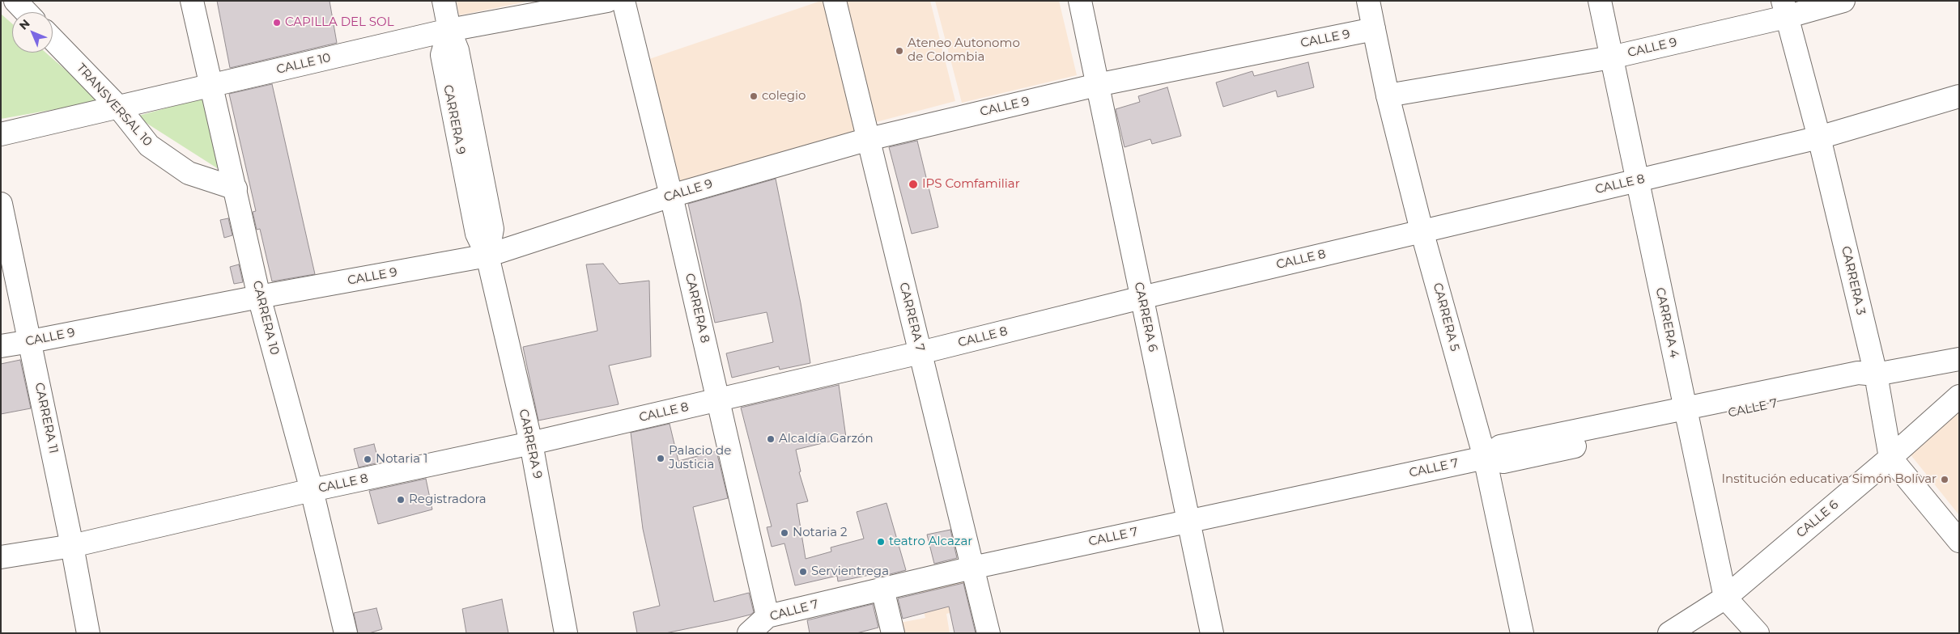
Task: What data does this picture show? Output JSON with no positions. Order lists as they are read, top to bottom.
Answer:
{
  "streets": {
    "street": [
      "CALLE 9",
      "CALLE 10",
      "TRANSVERSAL 10",
      "CARRERA 9",
      "CALLE 8",
      "CARRERA 3",
      "CARRERA 8",
      "CARRERA 7",
      "CARRERA 6",
      "CARRERA 5",
      "CARRERA 10",
      "CARRERA 4",
      "CALLE 7",
      "CARRERA 11",
      "CALLE 6"
    ]
  },
  "crossings": [
    ["CALLE 9", "CARRERA 9"],
    ["CALLE 9", "CARRERA 3"],
    ["CALLE 9", "CARRERA 8"],
    ["CALLE 9", "CARRERA 7"],
    ["CALLE 9", "CARRERA 6"],
    ["CALLE 9", "CARRERA 5"],
    ["CALLE 9", "CARRERA 10"],
    ["CALLE 9", "CARRERA 4"],
    ["CALLE 9", "CARRERA 11"],
    ["CALLE 10", "TRANSVERSAL 10"],
    ["CALLE 10", "CARRERA 9"],
    ["CALLE 10", "CARRERA 10"],
    ["TRANSVERSAL 10", "CARRERA 10"],
    ["CARRERA 9", "CALLE 8"],
    ["CALLE 8", "CARRERA 3"],
    ["CALLE 8", "CARRERA 8"],
    ["CALLE 8", "CARRERA 7"],
    ["CALLE 8", "CARRERA 6"],
    ["CALLE 8", "CARRERA 5"],
    ["CALLE 8", "CARRERA 10"],
    ["CALLE 8", "CARRERA 4"],
    ["CALLE 8", "CARRERA 11"],
    ["CARRERA 3", "CALLE 7"],
    ["CARRERA 3", "CALLE 6"],
    ["CARRERA 8", "CALLE 7"],
    ["CARRERA 7", "CALLE 7"],
    ["CARRERA 6", "CALLE 7"],
    ["CARRERA 5", "CALLE 7"],
    ["CARRERA 4", "CALLE 7"],
    ["CARRERA 4", "CALLE 6"]
  ],
  "places": [
    "CAPILLA DEL SOL",
    "Ateneo Autonomo de Colombia",
    "colegio",
    "IPS Comfamiliar",
    "Alcaldía Garzón",
    "Palacio de Justicia",
    "Notaria 1",
    "Institución educativa Simón Bolívar",
    "Registradora",
    "Notaria 2",
    "teatro Alcazar",
    "Servientrega"
  ],
  "north": "top left"
}
